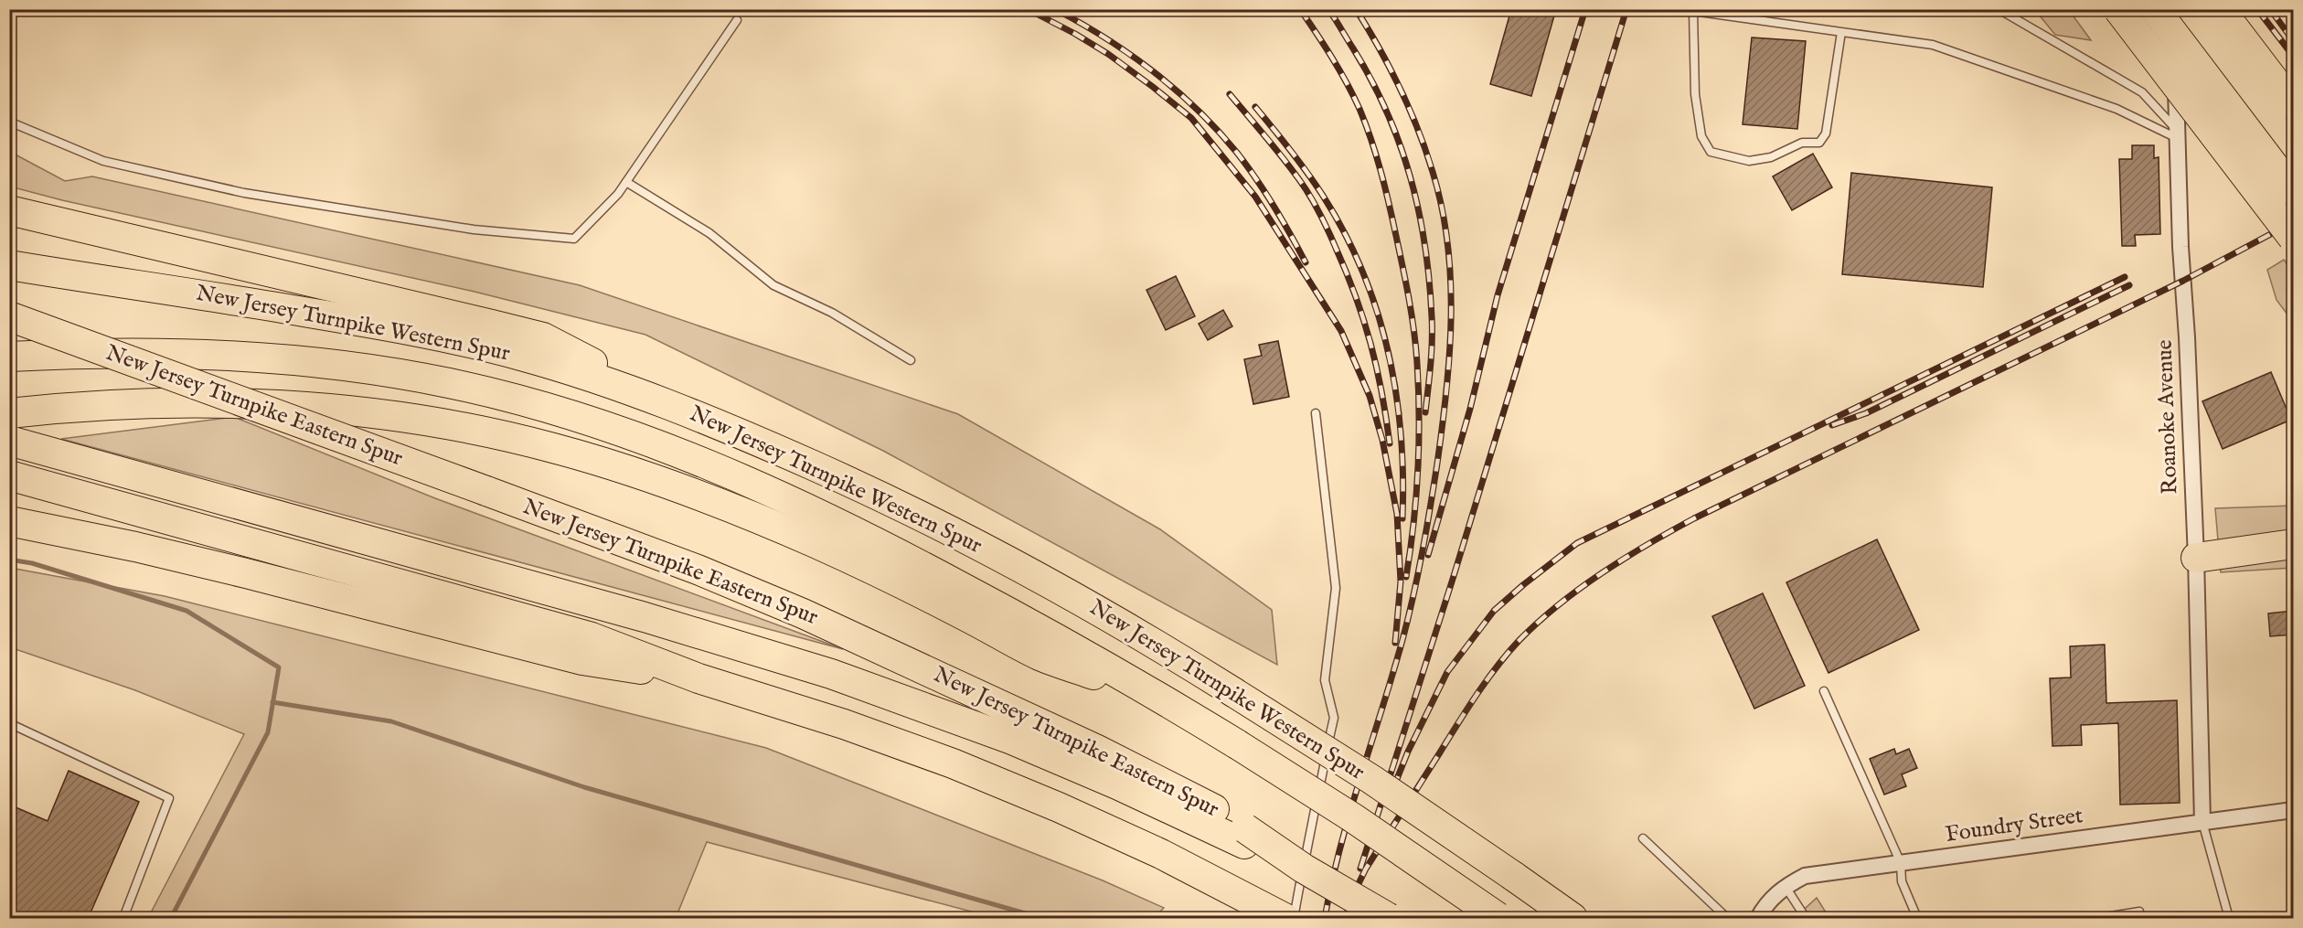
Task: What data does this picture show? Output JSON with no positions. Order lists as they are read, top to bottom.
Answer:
{
  "streets": {
    "highway": ["New Jersey Turnpike Western Spur", "New Jersey Turnpike Eastern Spur"],
    "street": ["Roanoke Avenue", "Foundry Street"]
  },
  "crossings": [
    ["Roanoke Avenue", "Foundry Street"]
  ]
}
